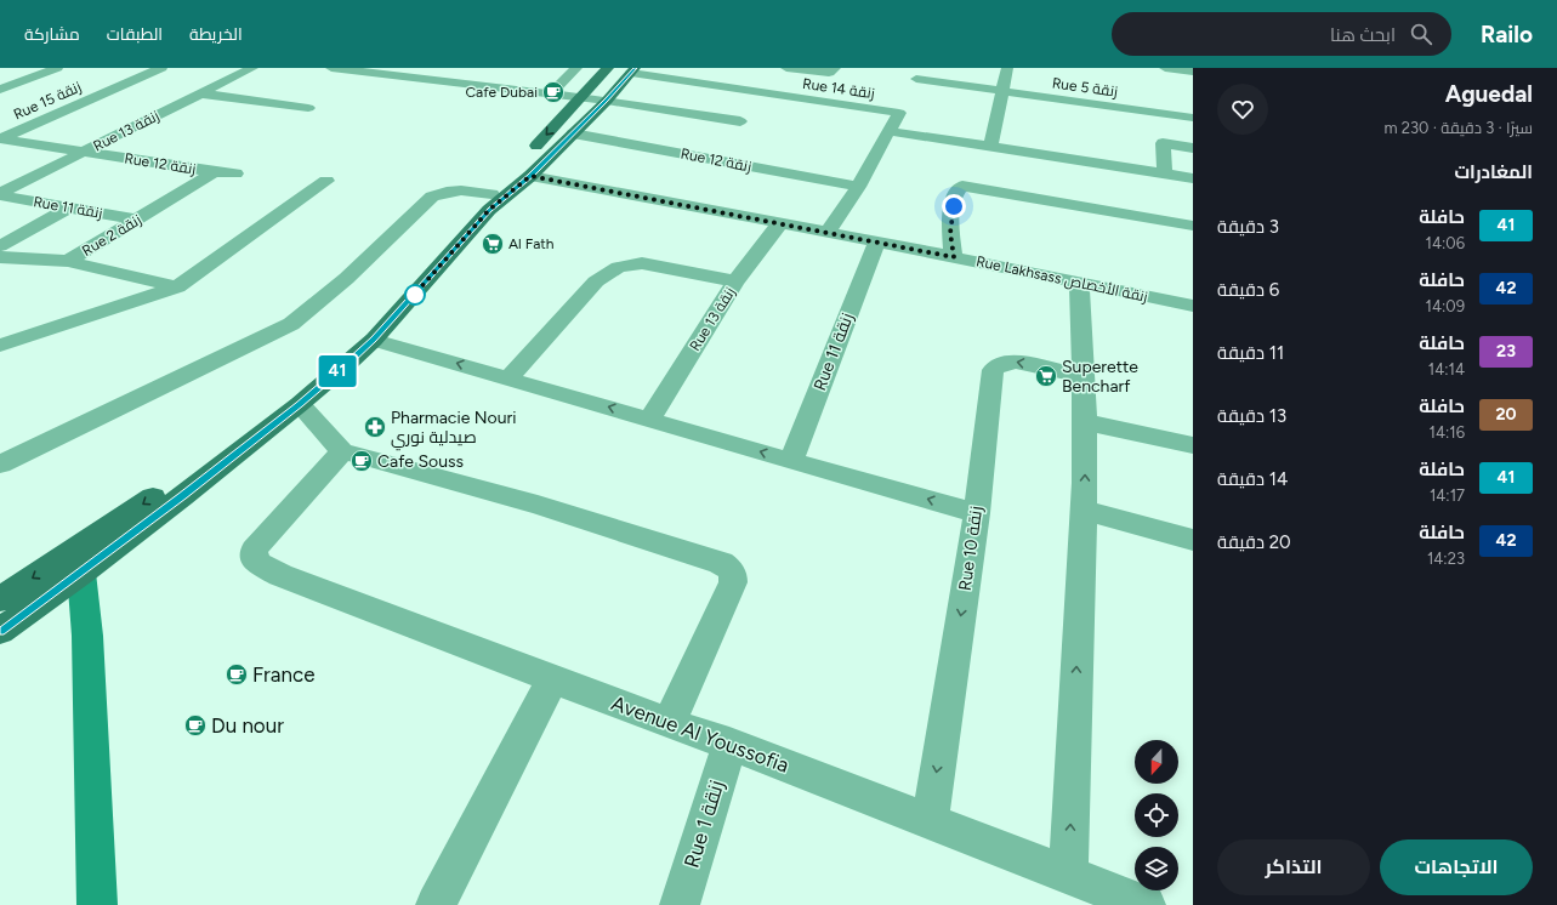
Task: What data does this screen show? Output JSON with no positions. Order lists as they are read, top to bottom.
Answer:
{
  "streets": {
    "street": [
      "Rue 5 زنقة",
      "Rue 14 زنقة",
      "Rue 15 زنقة",
      "Rue 13 زنقة",
      "Rue 12 زنقة",
      "Rue 11 زنقة",
      "Rue 2 زنقة",
      "Rue Lakhsass زنقة الأخصاص",
      "Rue 10 زنقة",
      "Avenue Al Youssofia",
      "Rue 1 زنقة"
    ]
  },
  "crossings": [
    ["Rue 15 زنقة", "Rue 12 زنقة"],
    ["Rue 13 زنقة", "Rue 12 زنقة"],
    ["Rue 13 زنقة", "Rue 11 زنقة"],
    ["Rue 13 زنقة", "Rue Lakhsass زنقة الأخصاص"],
    ["Rue 12 زنقة", "Rue 2 زنقة"],
    ["Rue 11 زنقة", "Rue 2 زنقة"],
    ["Rue 11 زنقة", "Rue Lakhsass زنقة الأخصاص"],
    ["Rue 10 زنقة", "Avenue Al Youssofia"],
    ["Avenue Al Youssofia", "Rue 1 زنقة"]
  ],
  "places": {
    "cafe": [
      "Cafe Dubai",
      "Cafe Souss",
      "France",
      "Du nour"
    ],
    "supermarket": ["Al Fath", "Superette Bencharf"],
    "pharmacy": ["Pharmacie Nouri صيدلية نوري"]
  },
  "lines": ["bus line 41"],
  "north": "bottom",
  "page": {
    "header": "Railo",
    "search": "ابحث هنا",
    "nav": ["الخريطة", "الطبقات", "مشاركة"],
    "heading": [
      ["Aguedal", "سيرًا · 3 دقيقة · 230 m"],
      "المغادرات"
    ],
    "on_map": "41",
    "list": [
      {
        "mark": "41",
        "name": "حافلة",
        "note": "14:06",
        "value": "3 دقيقة"
      },
      {
        "mark": "42",
        "name": "حافلة",
        "note": "14:09",
        "value": "6 دقيقة"
      },
      {
        "mark": "23",
        "name": "حافلة",
        "note": "14:14",
        "value": "11 دقيقة"
      },
      {
        "mark": "20",
        "name": "حافلة",
        "note": "14:16",
        "value": "13 دقيقة"
      },
      {
        "mark": "41",
        "name": "حافلة",
        "note": "14:17",
        "value": "14 دقيقة"
      },
      {
        "mark": "42",
        "name": "حافلة",
        "note": "14:23",
        "value": "20 دقيقة"
      }
    ],
    "buttons": ["الاتجاهات", "التذاكر"]
  }
}
